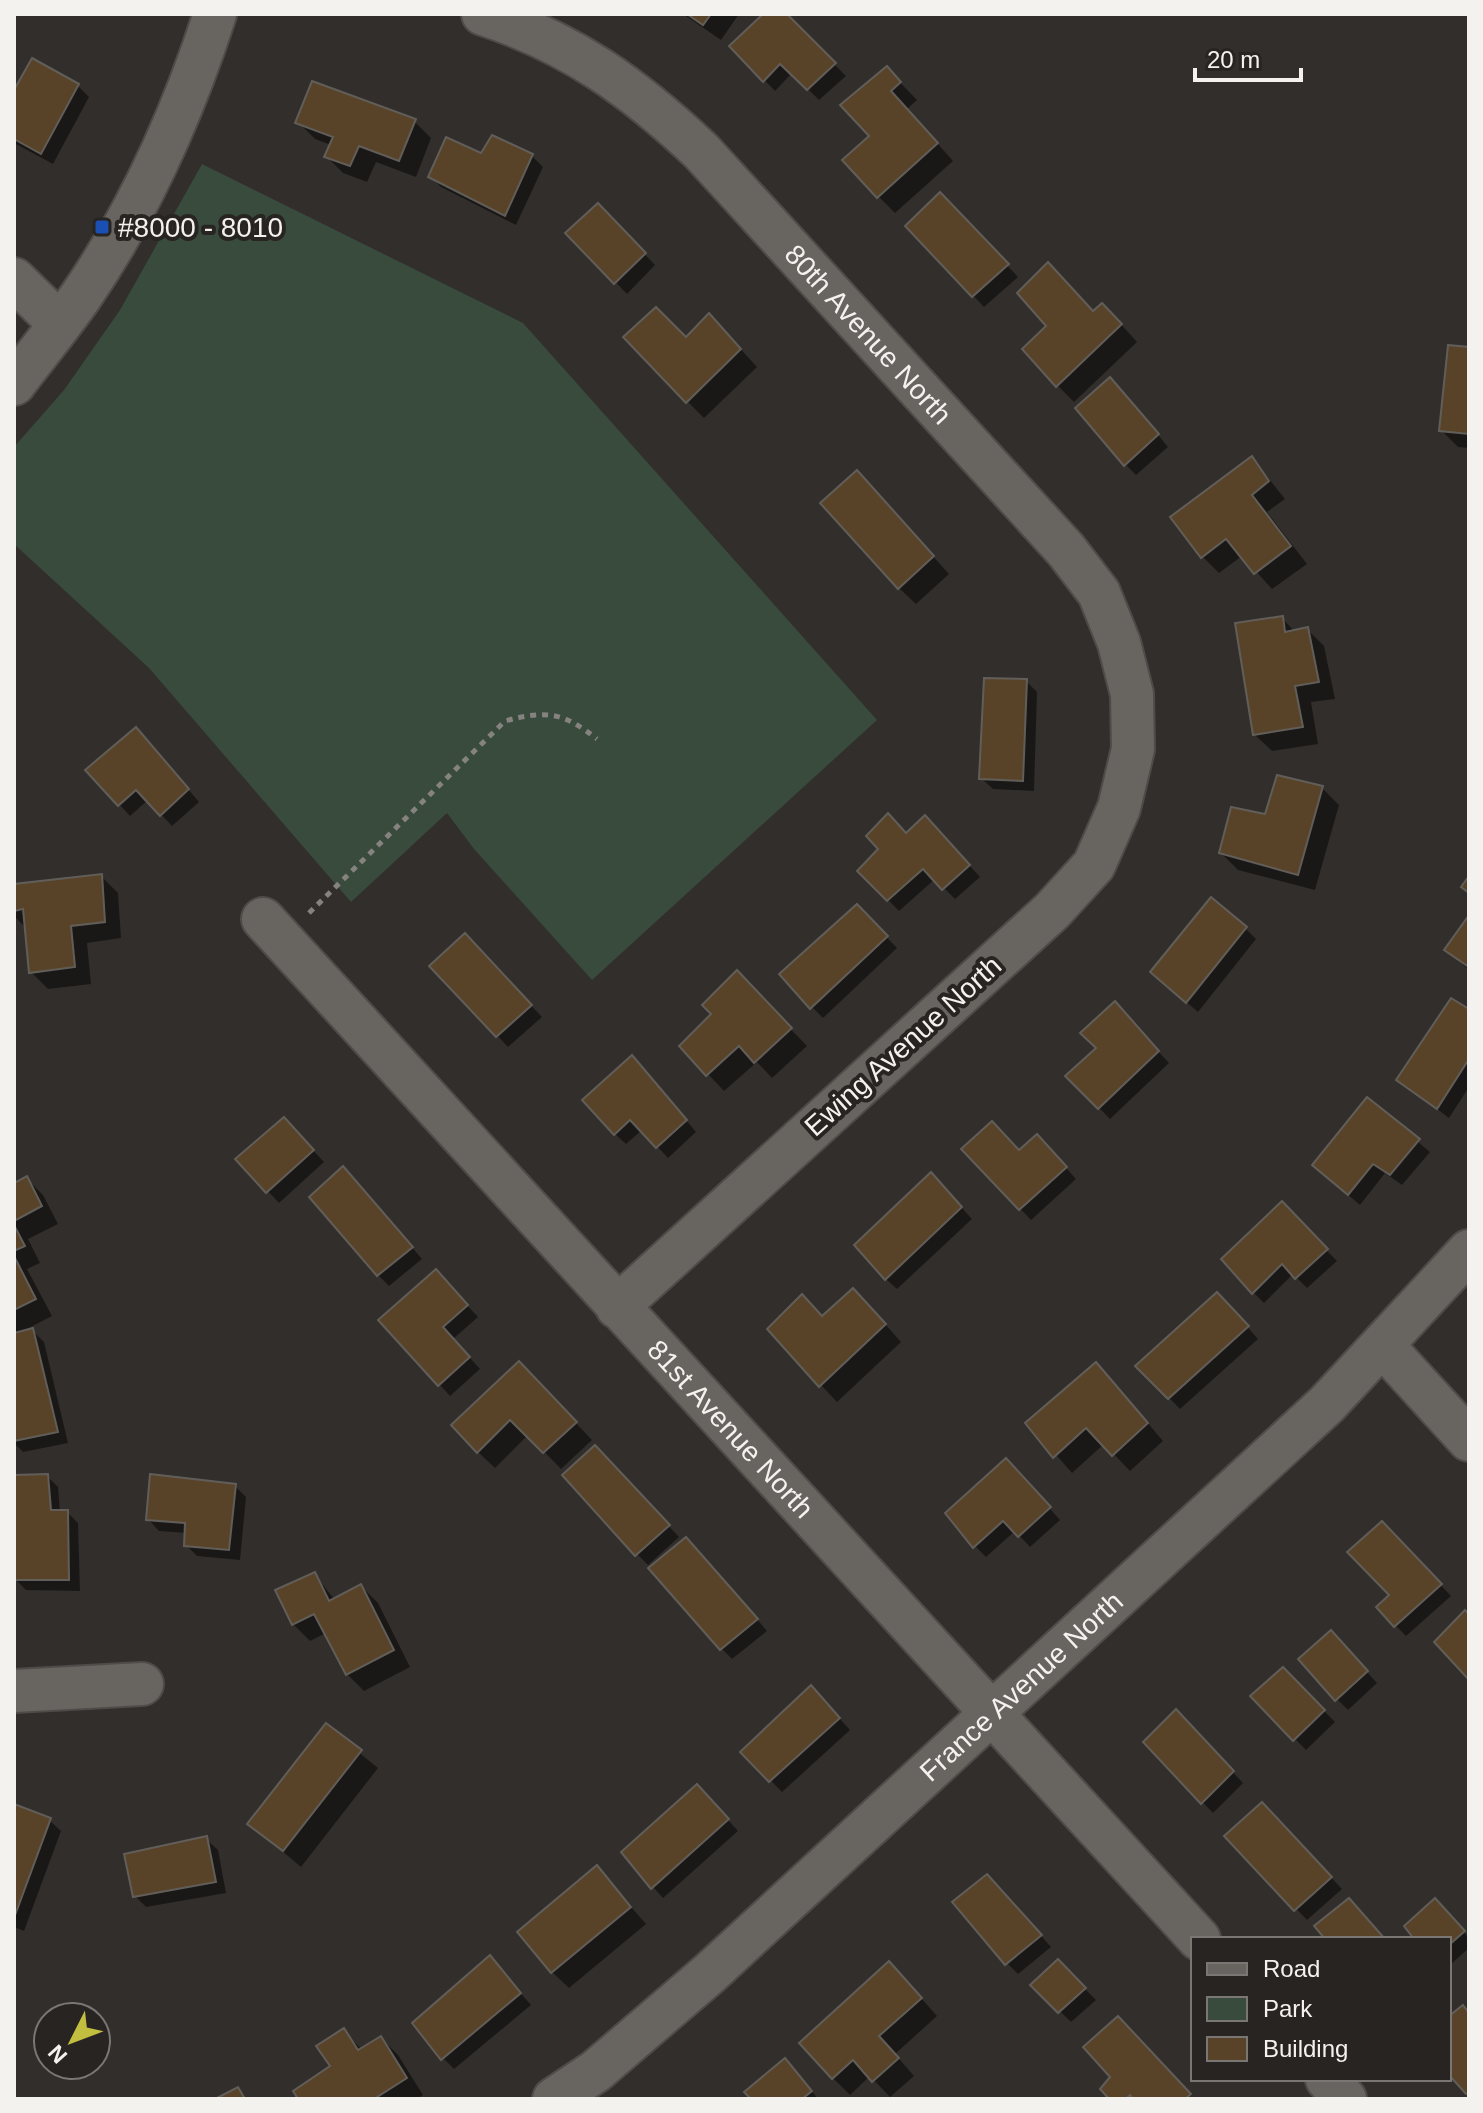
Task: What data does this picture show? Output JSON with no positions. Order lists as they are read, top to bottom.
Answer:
{
  "streets": {
    "street": [
      "80th Avenue North",
      "Ewing Avenue North",
      "81st Avenue North",
      "France Avenue North"
    ]
  },
  "crossings": [
    ["80th Avenue North", "Ewing Avenue North"],
    ["Ewing Avenue North", "81st Avenue North"],
    ["81st Avenue North", "France Avenue North"]
  ],
  "places": {
    "transit": ["#8000 - 8010"]
  },
  "legend": ["Road", "Park", "Building"],
  "scale_bar": "20 m",
  "north": "bottom left"
}
